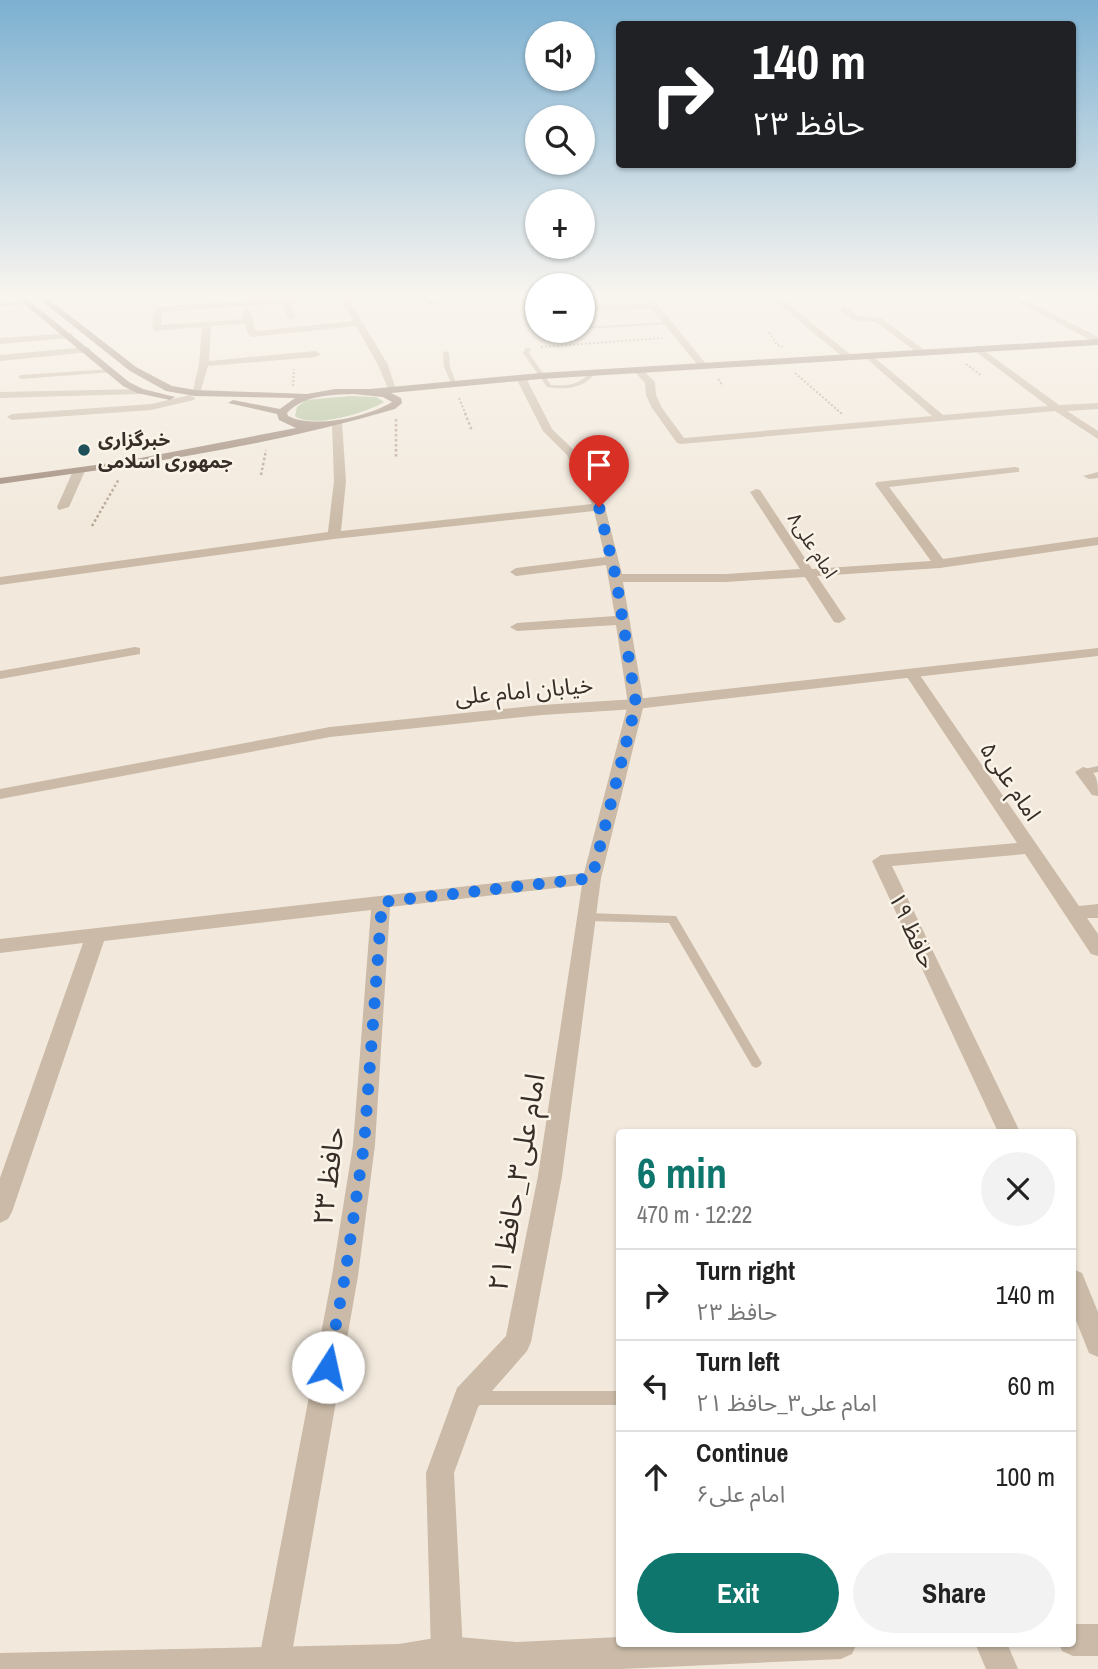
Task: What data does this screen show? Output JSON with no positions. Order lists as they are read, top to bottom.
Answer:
{
  "streets": {
    "street": [
      "امام علی۸",
      "خیابان امام علی",
      "امام علی۵",
      "حافظ ۱۹",
      "حافظ ۲۳",
      "امام علی۳_حافظ ۲۱"
    ]
  },
  "crossings": [
    ["خیابان امام علی", "امام علی۵"],
    ["خیابان امام علی", "امام علی۳_حافظ ۲۱"],
    ["امام علی۵", "حافظ ۱۹"]
  ],
  "places": ["خبرگزاری جمهوری اسلامی"],
  "page": {
    "map_buttons": ["+", "−"],
    "turn": ["140 m", "حافظ ۲۳"],
    "heading": ["6 min", "470 m · 12:22"],
    "list": [
      {
        "name": "Turn right",
        "note": "حافظ ۲۳",
        "value": "140 m"
      },
      {
        "name": "Turn left",
        "note": "امام علی۳_حافظ ۲۱",
        "value": "60 m"
      },
      {
        "name": "Continue",
        "note": "امام علی۶",
        "value": "100 m"
      }
    ],
    "buttons": ["Exit", "Share"]
  }
}
